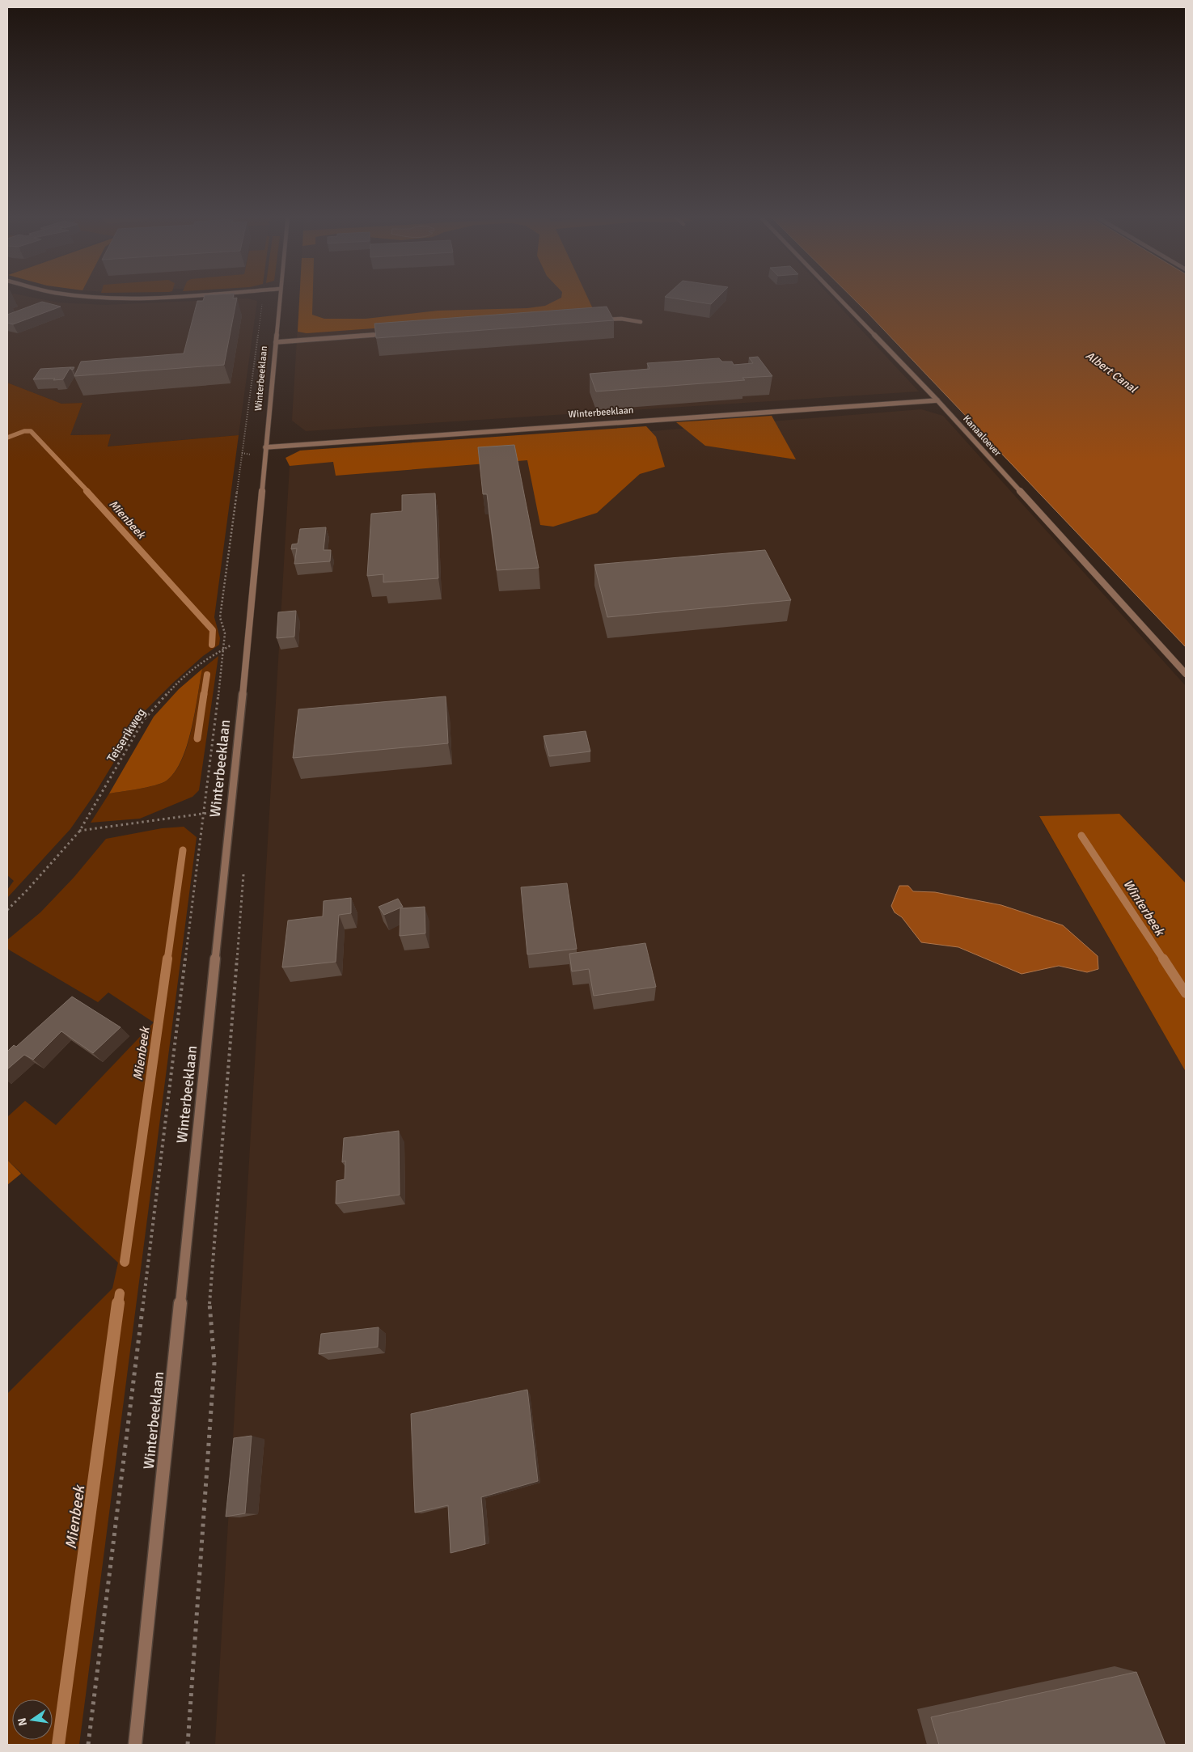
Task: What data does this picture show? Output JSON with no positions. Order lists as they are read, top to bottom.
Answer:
{
  "streets": {
    "street": ["Winterbeeklaan", "Kanaaloever"],
    "path": ["Teiserikweg"]
  },
  "crossings": [
    ["Winterbeeklaan", "Kanaaloever"]
  ],
  "water": ["Albert Canal", "Mienbeek", "Winterbeek"],
  "north": "left"
}
